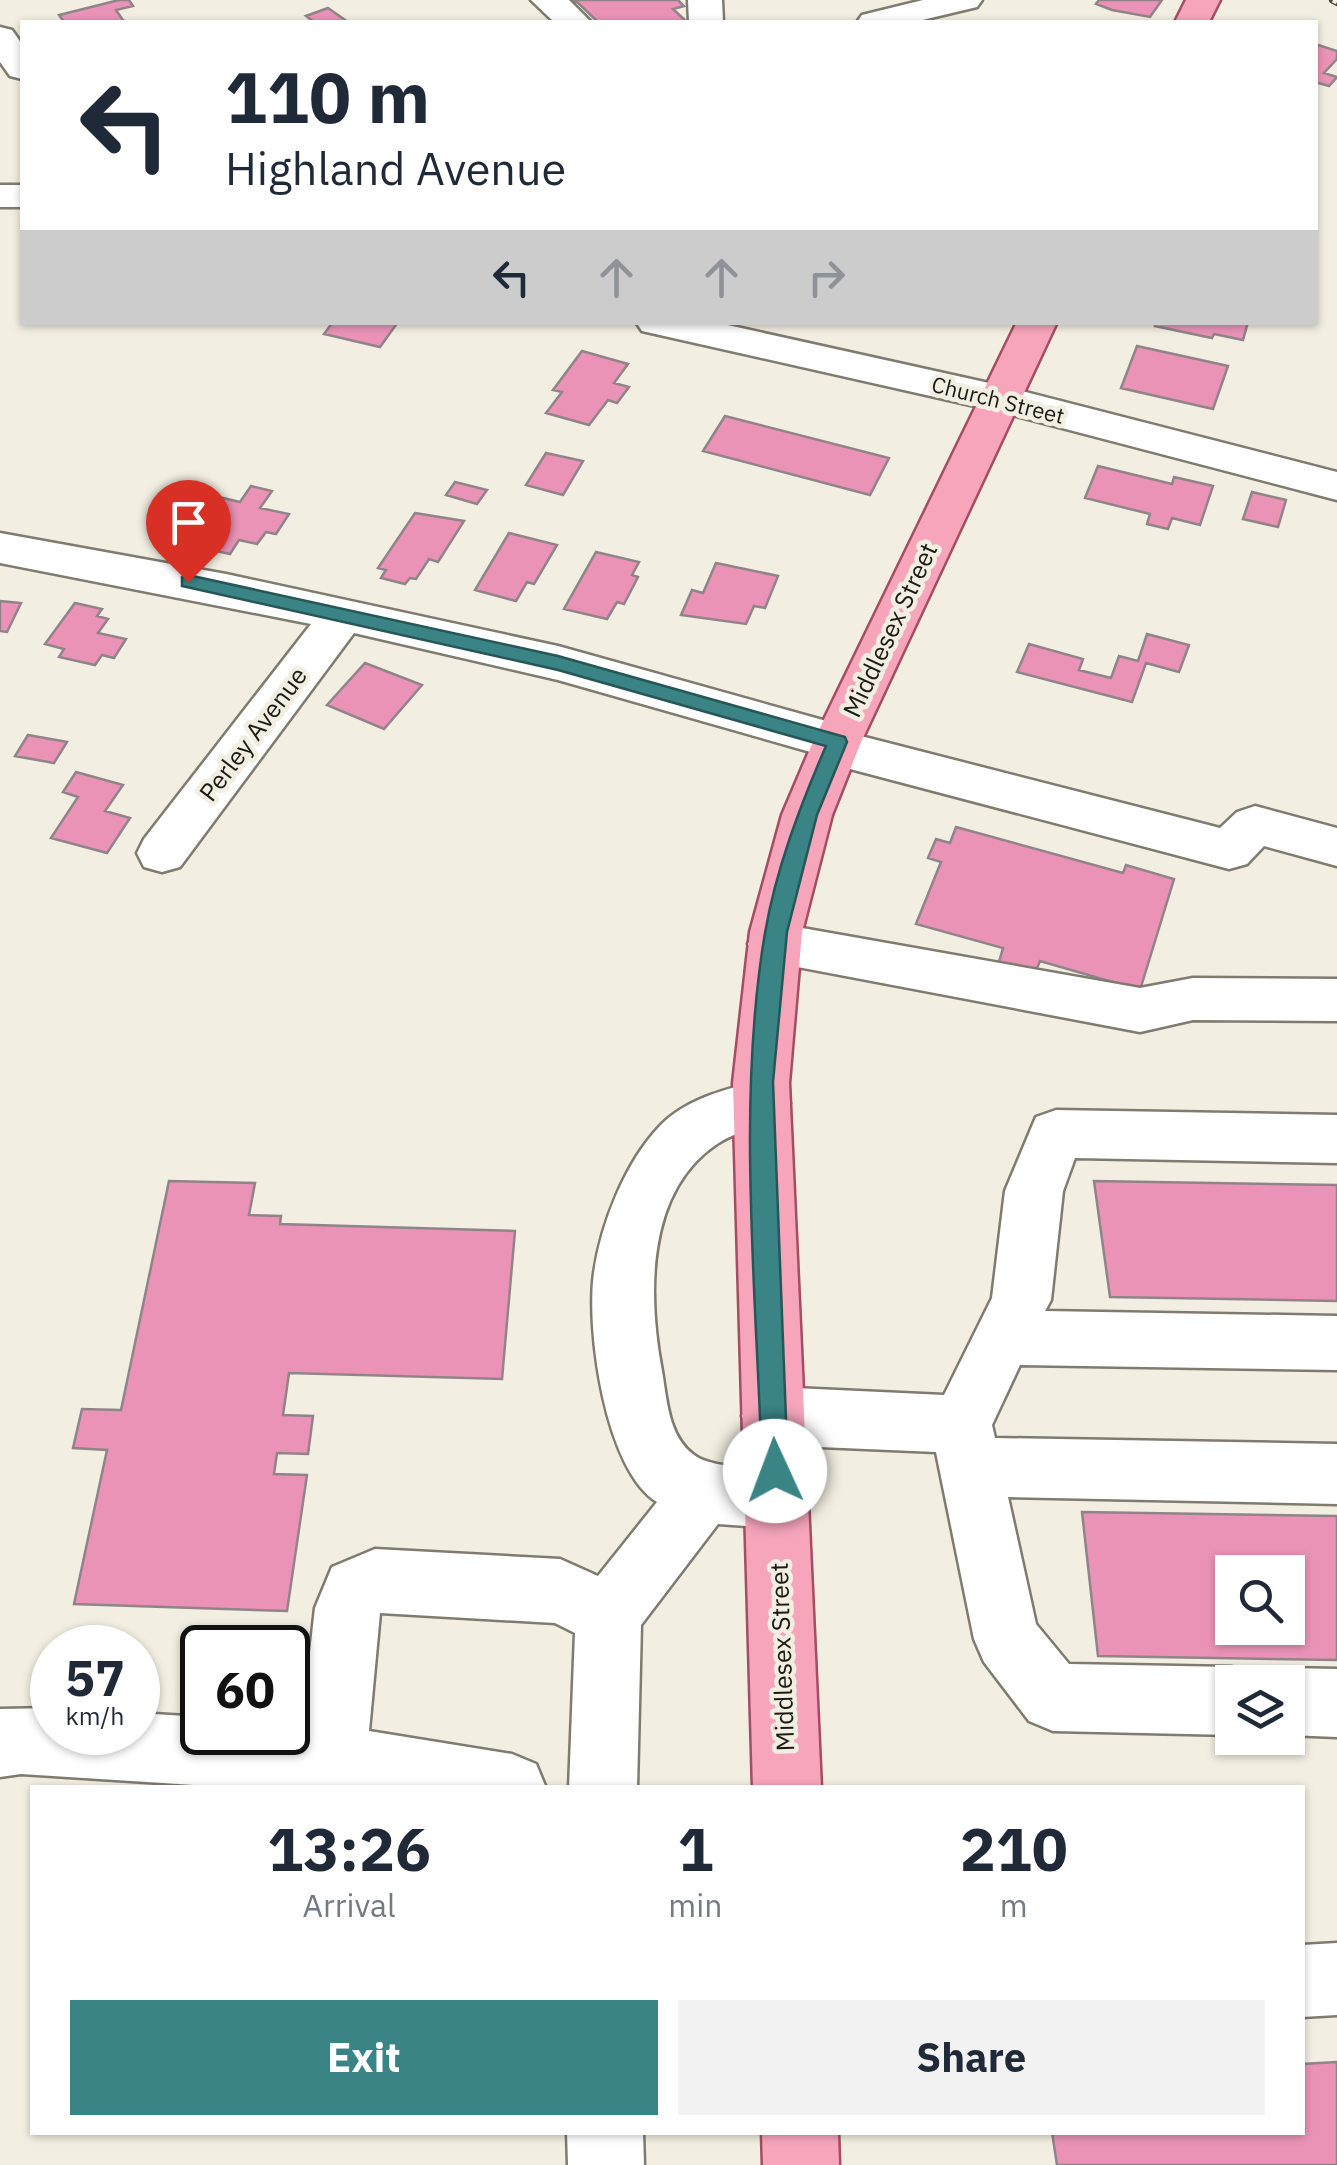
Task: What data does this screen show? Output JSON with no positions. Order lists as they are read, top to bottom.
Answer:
{
  "streets": {
    "main road": ["Middlesex Street"],
    "street": ["Church Street", "Perley Avenue"]
  },
  "crossings": [
    ["Church Street", "Middlesex Street"]
  ],
  "page": {
    "turn": ["110 m", "Highland Avenue"],
    "speed": "57 km/h",
    "limit": "60",
    "eta": [
      "13:26",
      "Arrival",
      "1",
      "min",
      "210",
      "m"
    ],
    "buttons": ["Exit", "Share"]
  }
}
